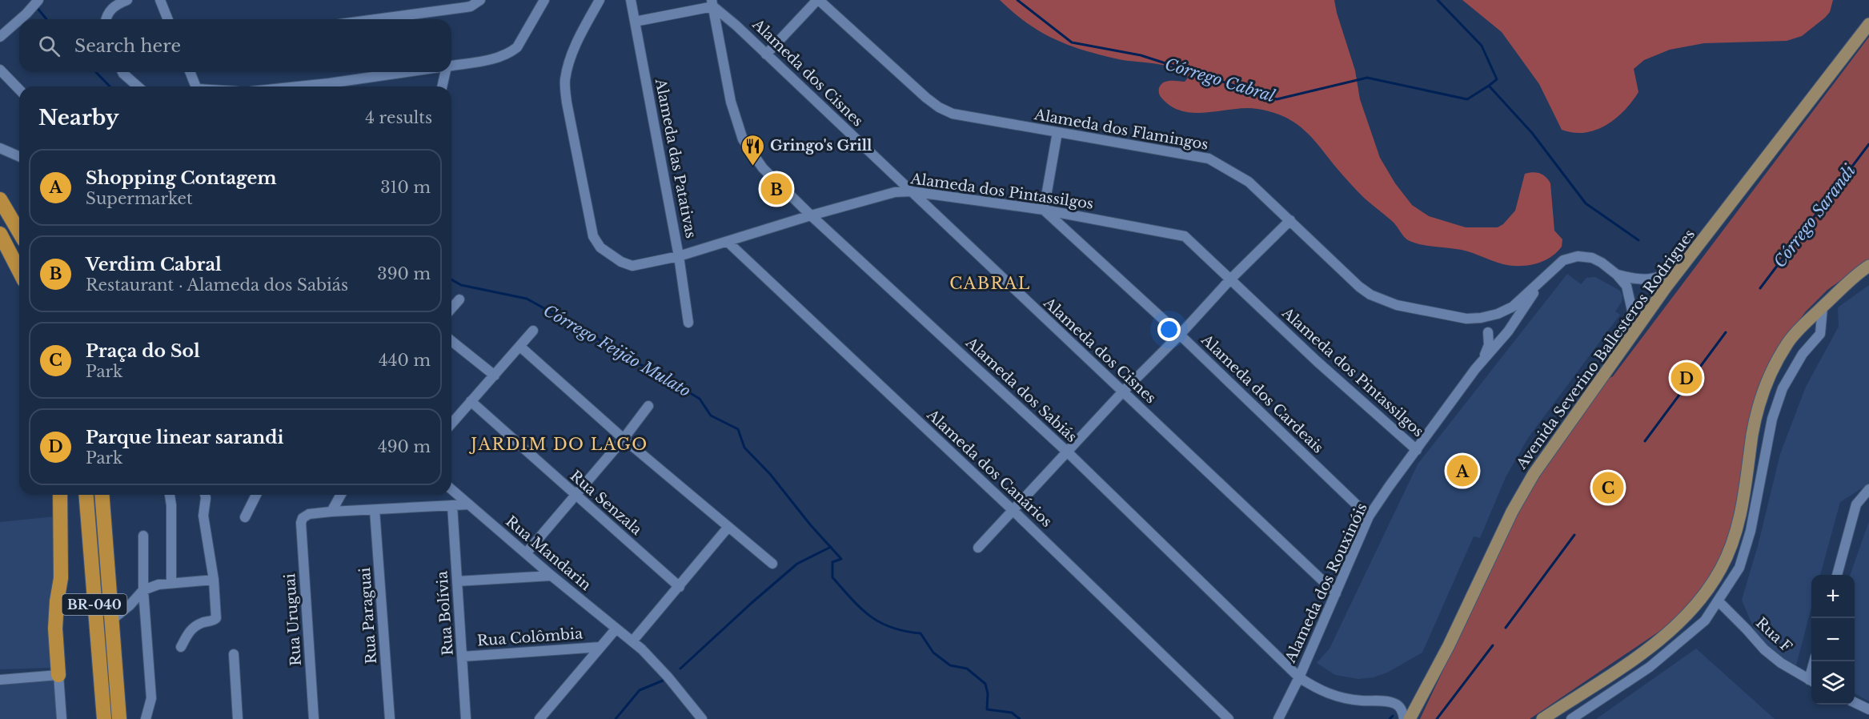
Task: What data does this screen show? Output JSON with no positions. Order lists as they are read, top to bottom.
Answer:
{
  "streets": {
    "highway": ["BR-040"],
    "main road": ["Avenida Severino Ballesteros Rodrigues"],
    "street": [
      "Alameda dos Cisnes",
      "Alameda dos Flamingos",
      "Alameda das Patativas",
      "Alameda dos Pintassilgos",
      "Alameda dos Sabiás",
      "Alameda dos Cardeais",
      "Alameda dos Canários",
      "Rua Senzala",
      "Rua Mandarin",
      "Alameda dos Rouxinóis",
      "Rua Bolívia",
      "Rua Paraguai",
      "Rua Uruguai",
      "Rua F",
      "Rua Colômbia"
    ]
  },
  "crossings": [
    ["Alameda dos Cisnes", "Alameda dos Pintassilgos"],
    ["Alameda dos Cisnes", "Alameda dos Sabiás"],
    ["Alameda dos Cisnes", "Alameda dos Rouxinóis"],
    ["Alameda dos Flamingos", "Alameda dos Rouxinóis"],
    ["Alameda das Patativas", "Alameda dos Pintassilgos"],
    ["Alameda dos Pintassilgos", "Alameda dos Sabiás"],
    ["Alameda dos Pintassilgos", "Alameda dos Cardeais"],
    ["Alameda dos Pintassilgos", "Alameda dos Canários"],
    ["Alameda dos Pintassilgos", "Alameda dos Rouxinóis"],
    ["Avenida Severino Ballesteros Rodrigues", "Alameda dos Rouxinóis"],
    ["Alameda dos Sabiás", "Alameda dos Rouxinóis"],
    ["Alameda dos Cardeais", "Alameda dos Rouxinóis"],
    ["Rua Bolívia", "Rua Colômbia"]
  ],
  "districts": ["CABRAL", "JARDIM DO LAGO"],
  "water": ["Córrego Cabral", "Córrego Sarandi", "Córrego Feijão Mulato"],
  "places": {
    "restaurant": ["Gringo's Grill"]
  },
  "page": {
    "search": "Search here",
    "heading": ["Nearby", "4 results"],
    "list": [
      {
        "mark": "A",
        "name": "Shopping Contagem",
        "note": "Supermarket",
        "value": "310 m"
      },
      {
        "mark": "B",
        "name": "Verdim Cabral",
        "note": "Restaurant · Alameda dos Sabiás",
        "value": "390 m"
      },
      {
        "mark": "C",
        "name": "Praça do Sol",
        "note": "Park",
        "value": "440 m"
      },
      {
        "mark": "D",
        "name": "Parque linear sarandi",
        "note": "Park",
        "value": "490 m"
      }
    ],
    "pins": [
      "B",
      "D",
      "A",
      "C"
    ],
    "map_buttons": ["+", "−"]
  }
}
